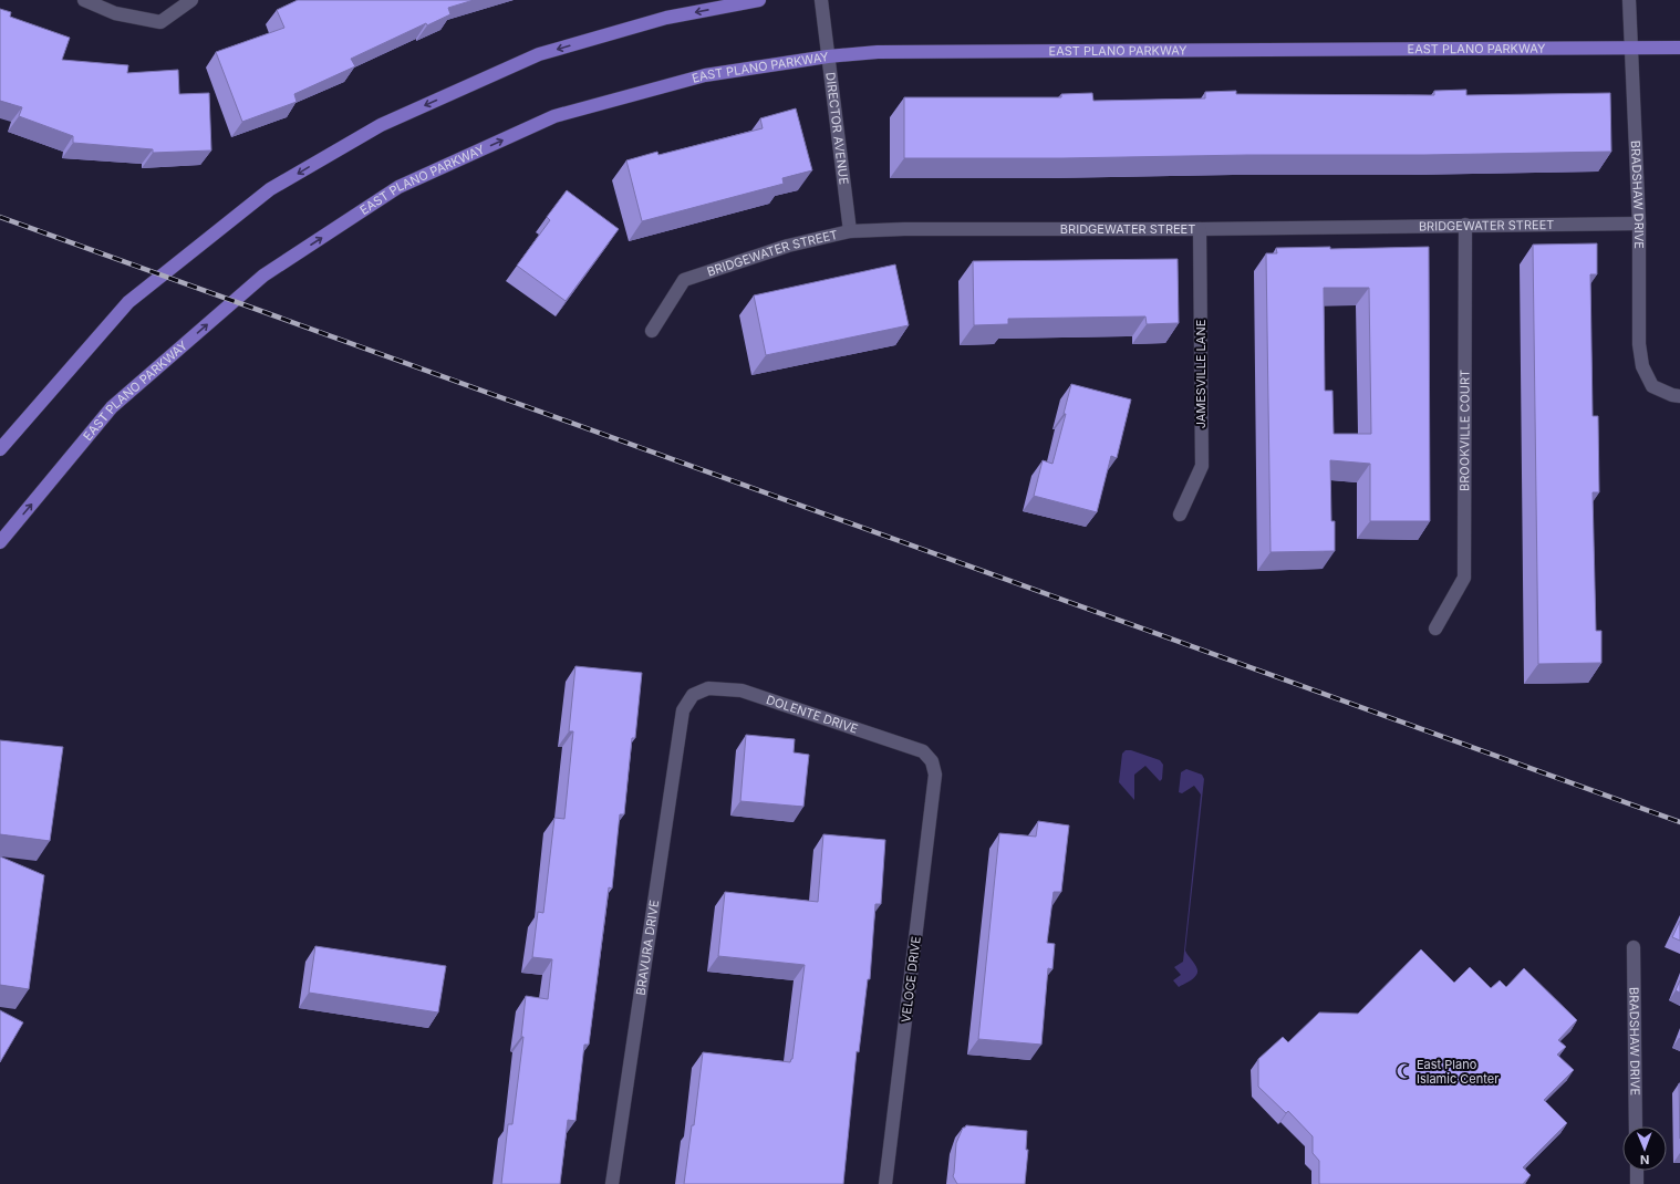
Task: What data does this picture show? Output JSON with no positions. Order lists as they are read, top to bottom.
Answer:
{
  "streets": {
    "main road": ["EAST PLANO PARKWAY"],
    "street": [
      "DIRECTOR AVENUE",
      "BRADSHAW DRIVE",
      "BRIDGEWATER STREET",
      "JAMESVILLE LANE",
      "BROOKVILLE COURT",
      "DOLENTE DRIVE",
      "BRAVURA DRIVE",
      "VELOCE DRIVE"
    ]
  },
  "crossings": [
    ["EAST PLANO PARKWAY", "DIRECTOR AVENUE"],
    ["EAST PLANO PARKWAY", "BRADSHAW DRIVE"],
    ["DIRECTOR AVENUE", "BRIDGEWATER STREET"],
    ["BRADSHAW DRIVE", "BRIDGEWATER STREET"],
    ["BRIDGEWATER STREET", "JAMESVILLE LANE"],
    ["BRIDGEWATER STREET", "BROOKVILLE COURT"],
    ["DOLENTE DRIVE", "BRAVURA DRIVE"],
    ["DOLENTE DRIVE", "VELOCE DRIVE"]
  ],
  "places": {
    "mosque": ["East Plano Islamic Center"]
  },
  "north": "bottom"
}
